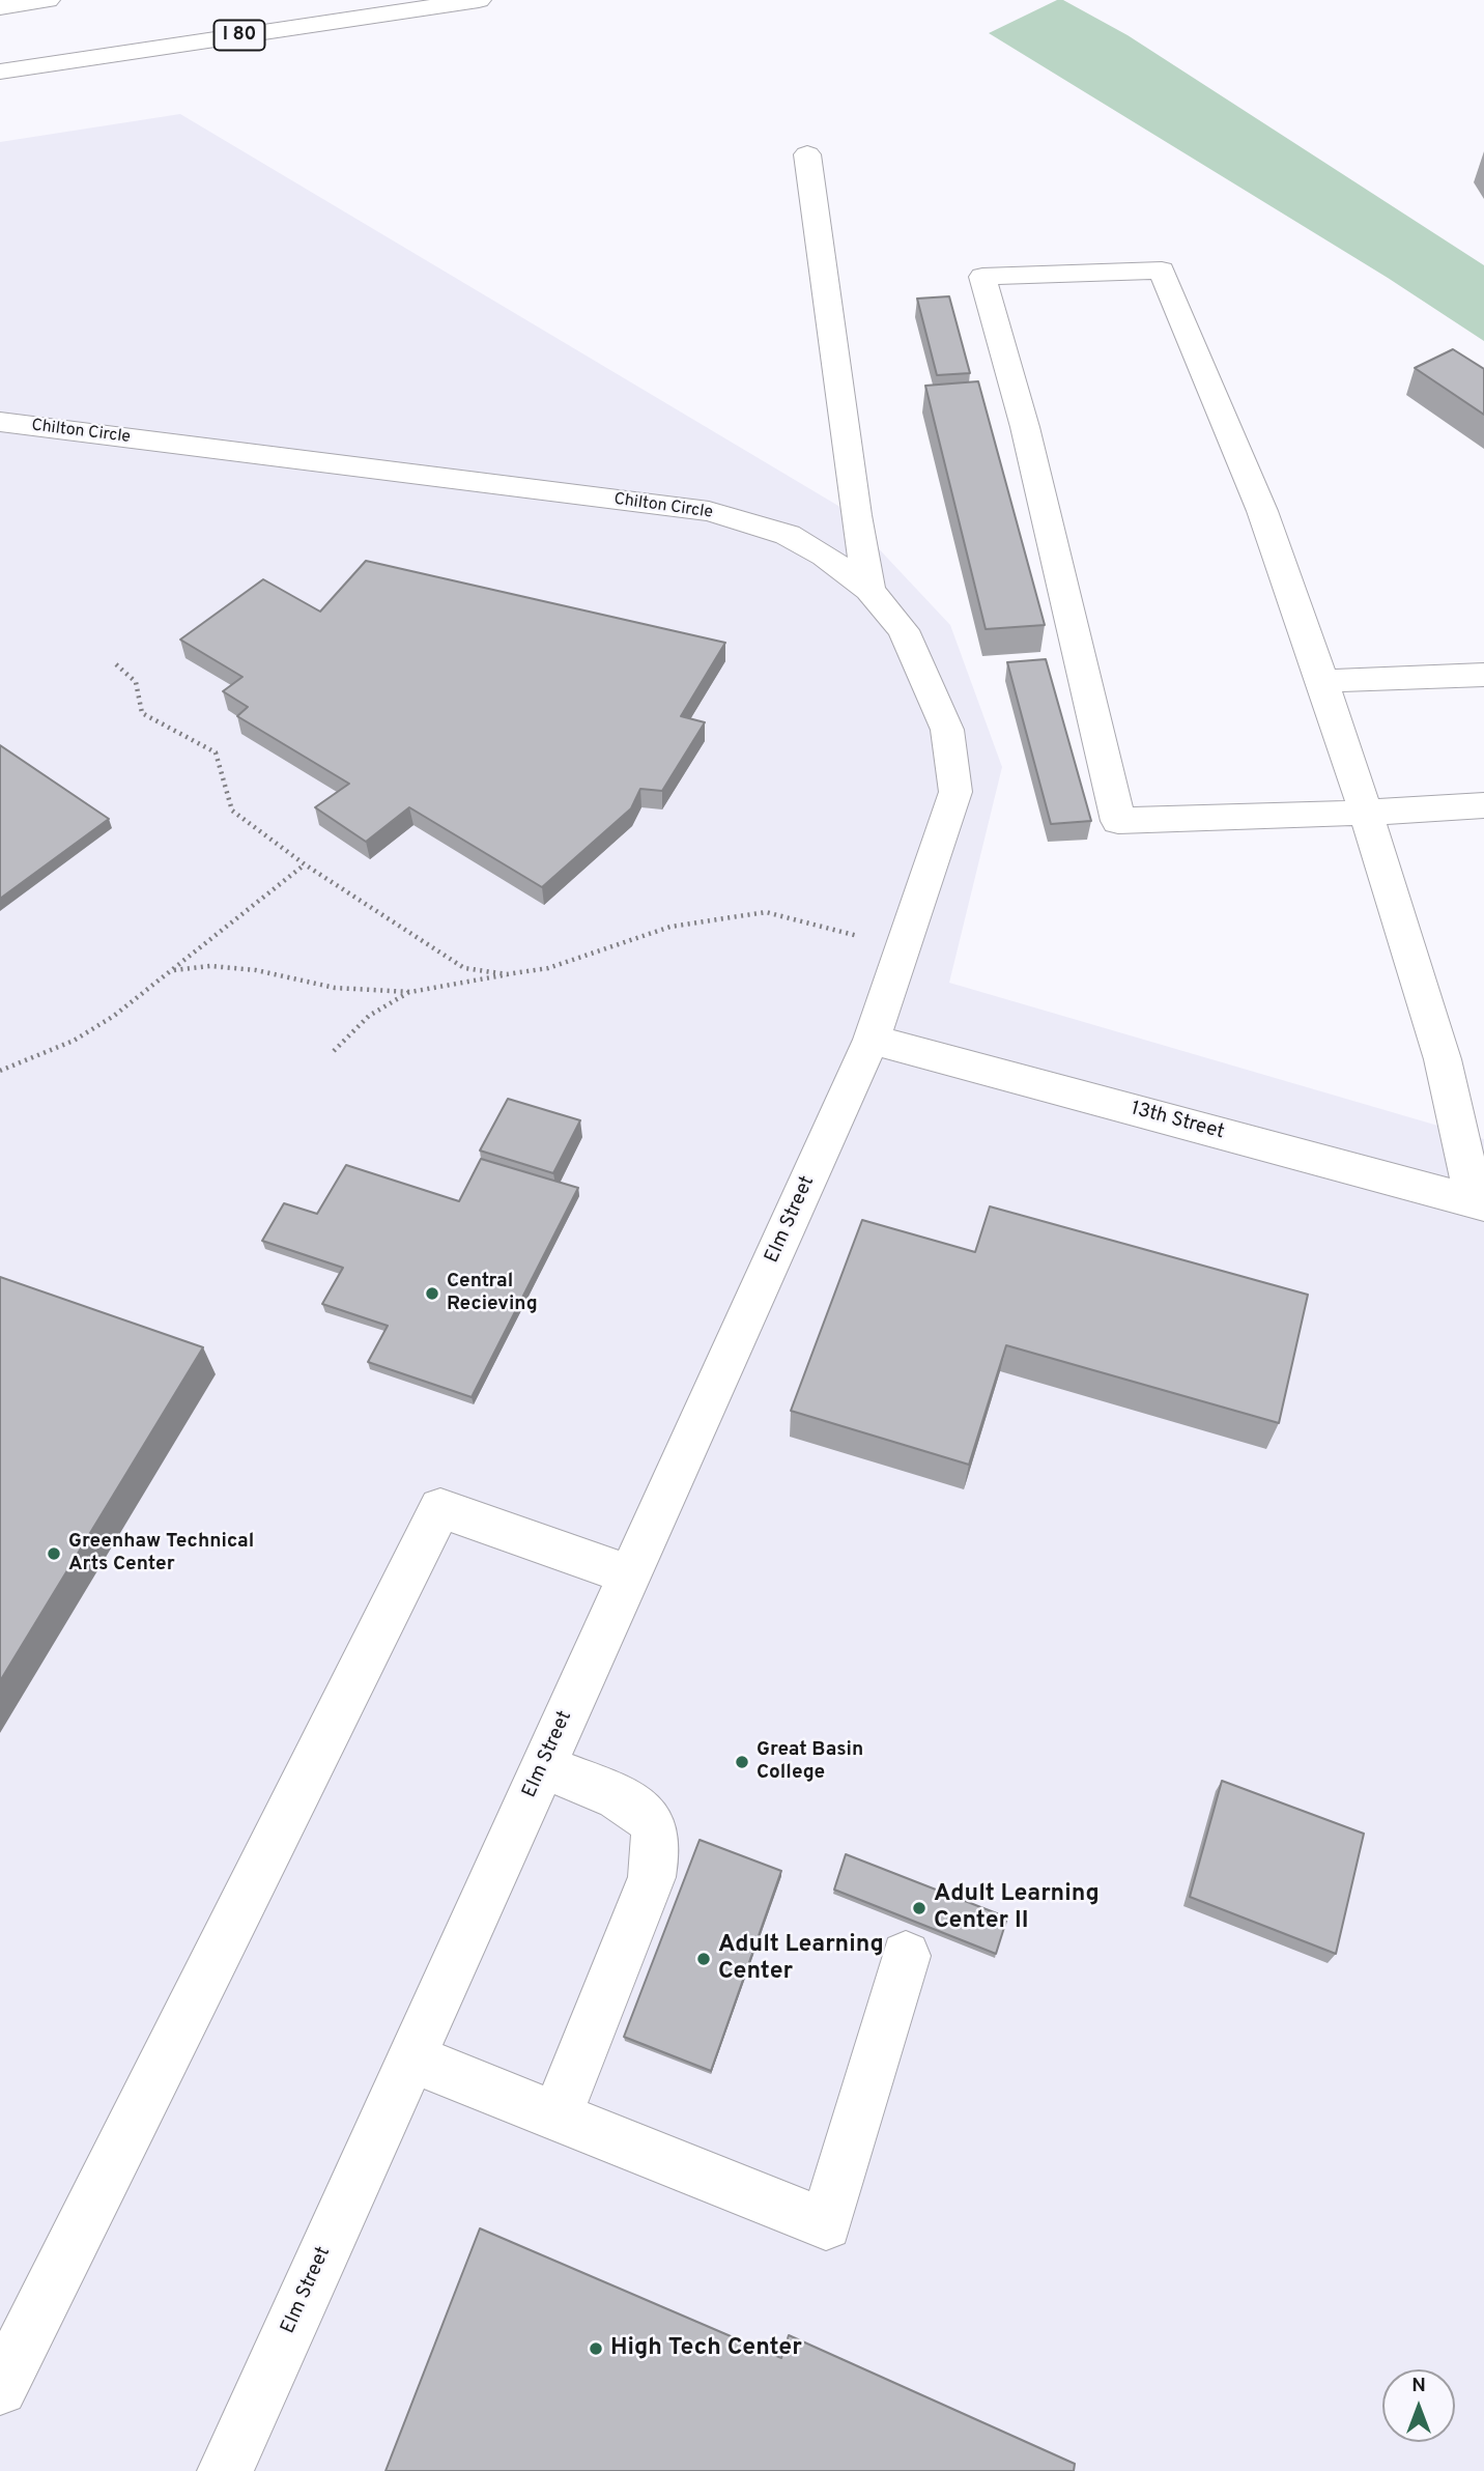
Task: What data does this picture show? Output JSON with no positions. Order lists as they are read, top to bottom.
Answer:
{
  "streets": {
    "main road": [
      "I 80",
      "Chilton Circle",
      "13th Street",
      "Elm Street"
    ]
  },
  "crossings": [
    ["Chilton Circle", "13th Street"],
    ["Chilton Circle", "Elm Street"],
    ["13th Street", "Elm Street"]
  ],
  "places": [
    "Central Recieving",
    "Greenhaw Technical Arts Center",
    "Great Basin College",
    "Adult Learning Center II",
    "Adult Learning Center",
    "High Tech Center"
  ],
  "north": "top"
}
